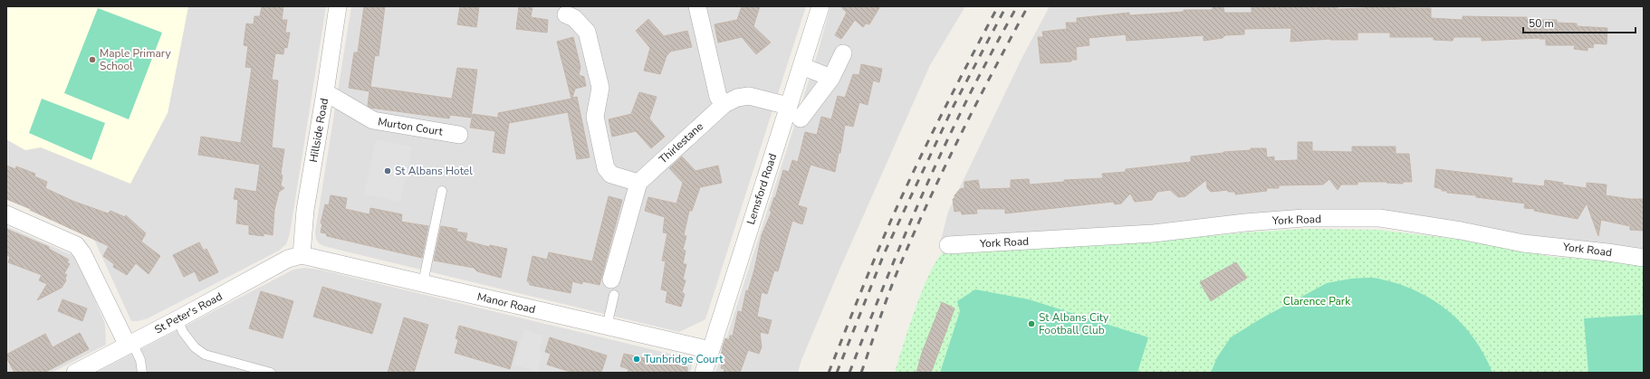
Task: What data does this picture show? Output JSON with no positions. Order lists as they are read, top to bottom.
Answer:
{
  "streets": {
    "street": [
      "Murton Court",
      "Hillside Road",
      "Thirlestane",
      "Lemsford Road",
      "York Road",
      "Manor Road",
      "St Peter's Road"
    ]
  },
  "crossings": [
    ["Murton Court", "Hillside Road"],
    ["Hillside Road", "Manor Road"],
    ["Hillside Road", "St Peter's Road"],
    ["Thirlestane", "Lemsford Road"],
    ["Lemsford Road", "Manor Road"],
    ["Manor Road", "St Peter's Road"]
  ],
  "parks": ["Clarence Park"],
  "places": [
    "Maple Primary School",
    "St Albans Hotel",
    "St Albans City Football Club",
    "Tunbridge Court"
  ],
  "scale_bar": "50 m"
}
